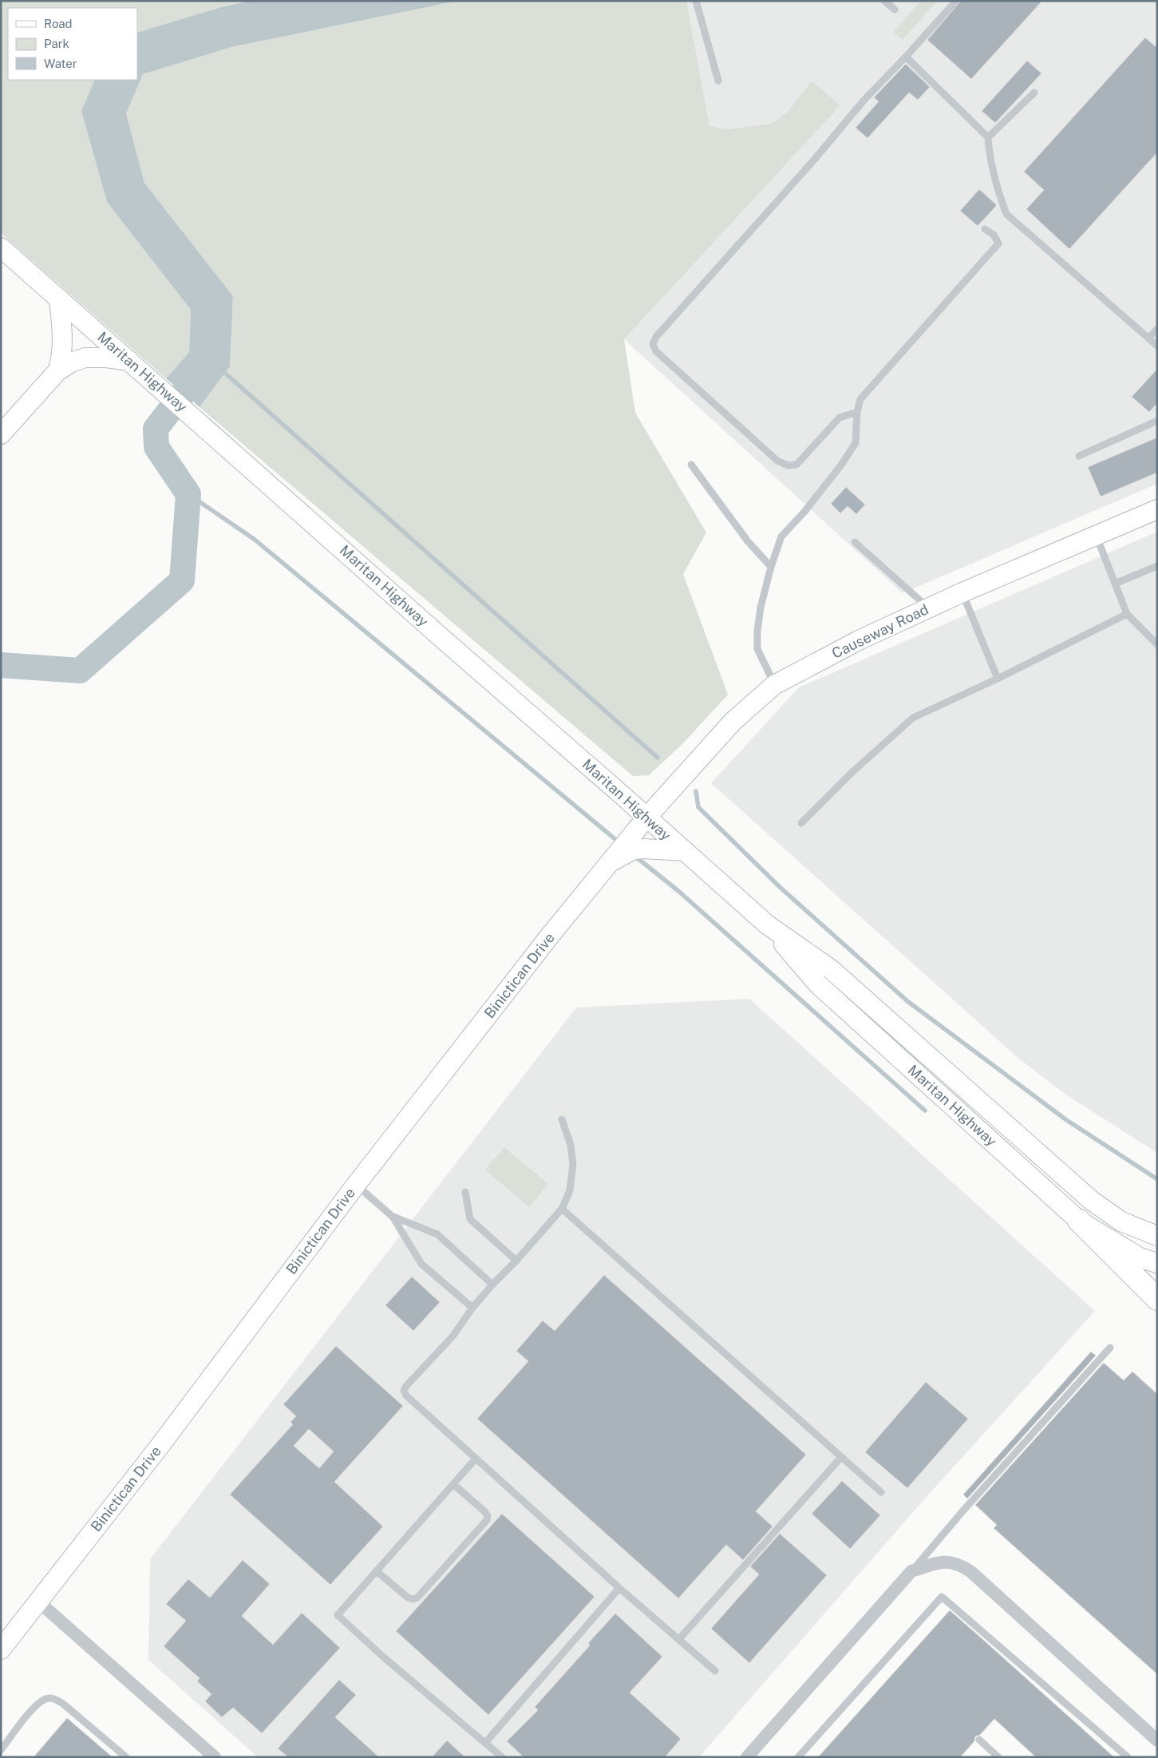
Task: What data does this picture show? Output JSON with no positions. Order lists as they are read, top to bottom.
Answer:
{
  "streets": {
    "main road": ["Maritan Highway", "Causeway Road", "Binictican Drive"]
  },
  "crossings": [
    ["Maritan Highway", "Causeway Road"],
    ["Maritan Highway", "Binictican Drive"],
    ["Causeway Road", "Binictican Drive"]
  ],
  "legend": ["Road", "Park", "Water"]
}
